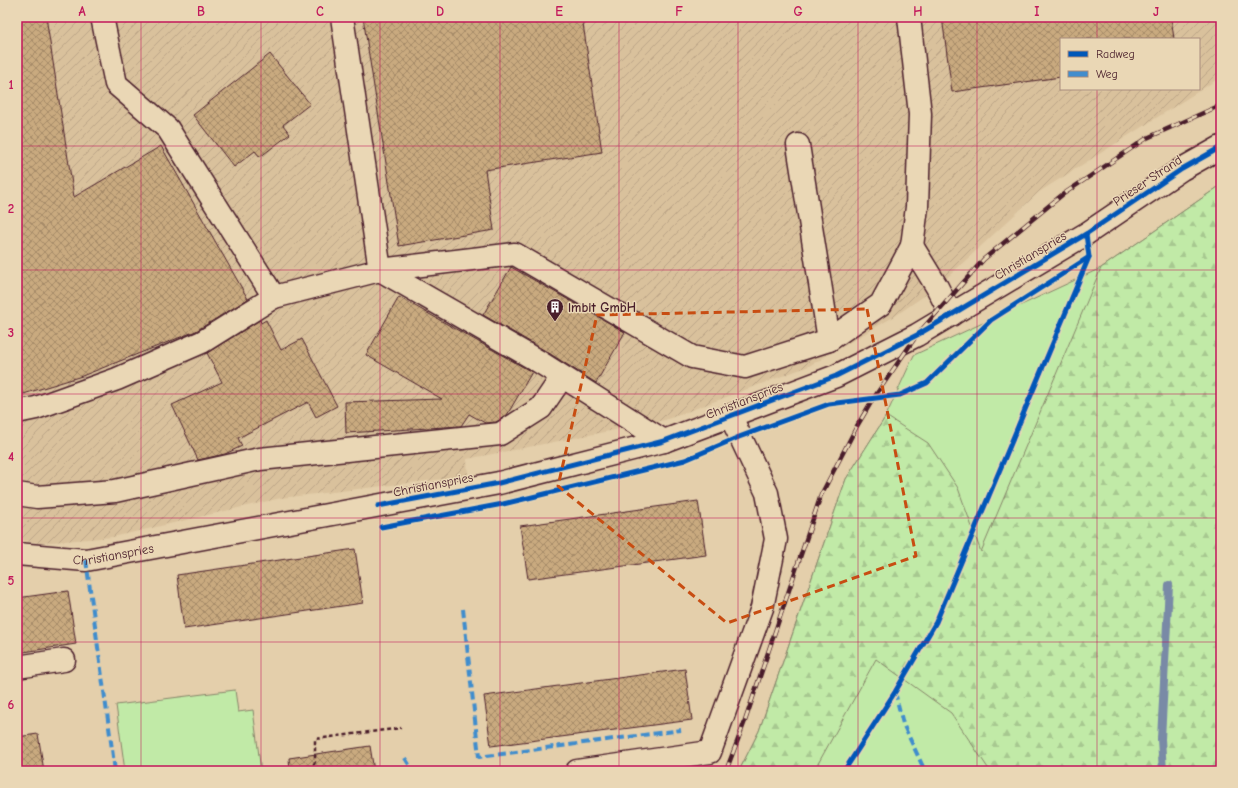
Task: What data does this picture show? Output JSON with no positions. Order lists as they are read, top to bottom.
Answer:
{
  "streets": {
    "street": ["Prieser Strand", "Christianspries"]
  },
  "crossings": [
    ["Prieser Strand", "Christianspries"]
  ],
  "places": {
    "building": ["lmbit GmbH"]
  },
  "legend": ["Radweg", "Weg"],
  "grid": {
    "columns": [
      "A",
      "B",
      "C",
      "D",
      "E",
      "F",
      "G",
      "H",
      "I",
      "J"
    ],
    "rows": [
      "1",
      "2",
      "3",
      "4",
      "5",
      "6"
    ]
  }
}
